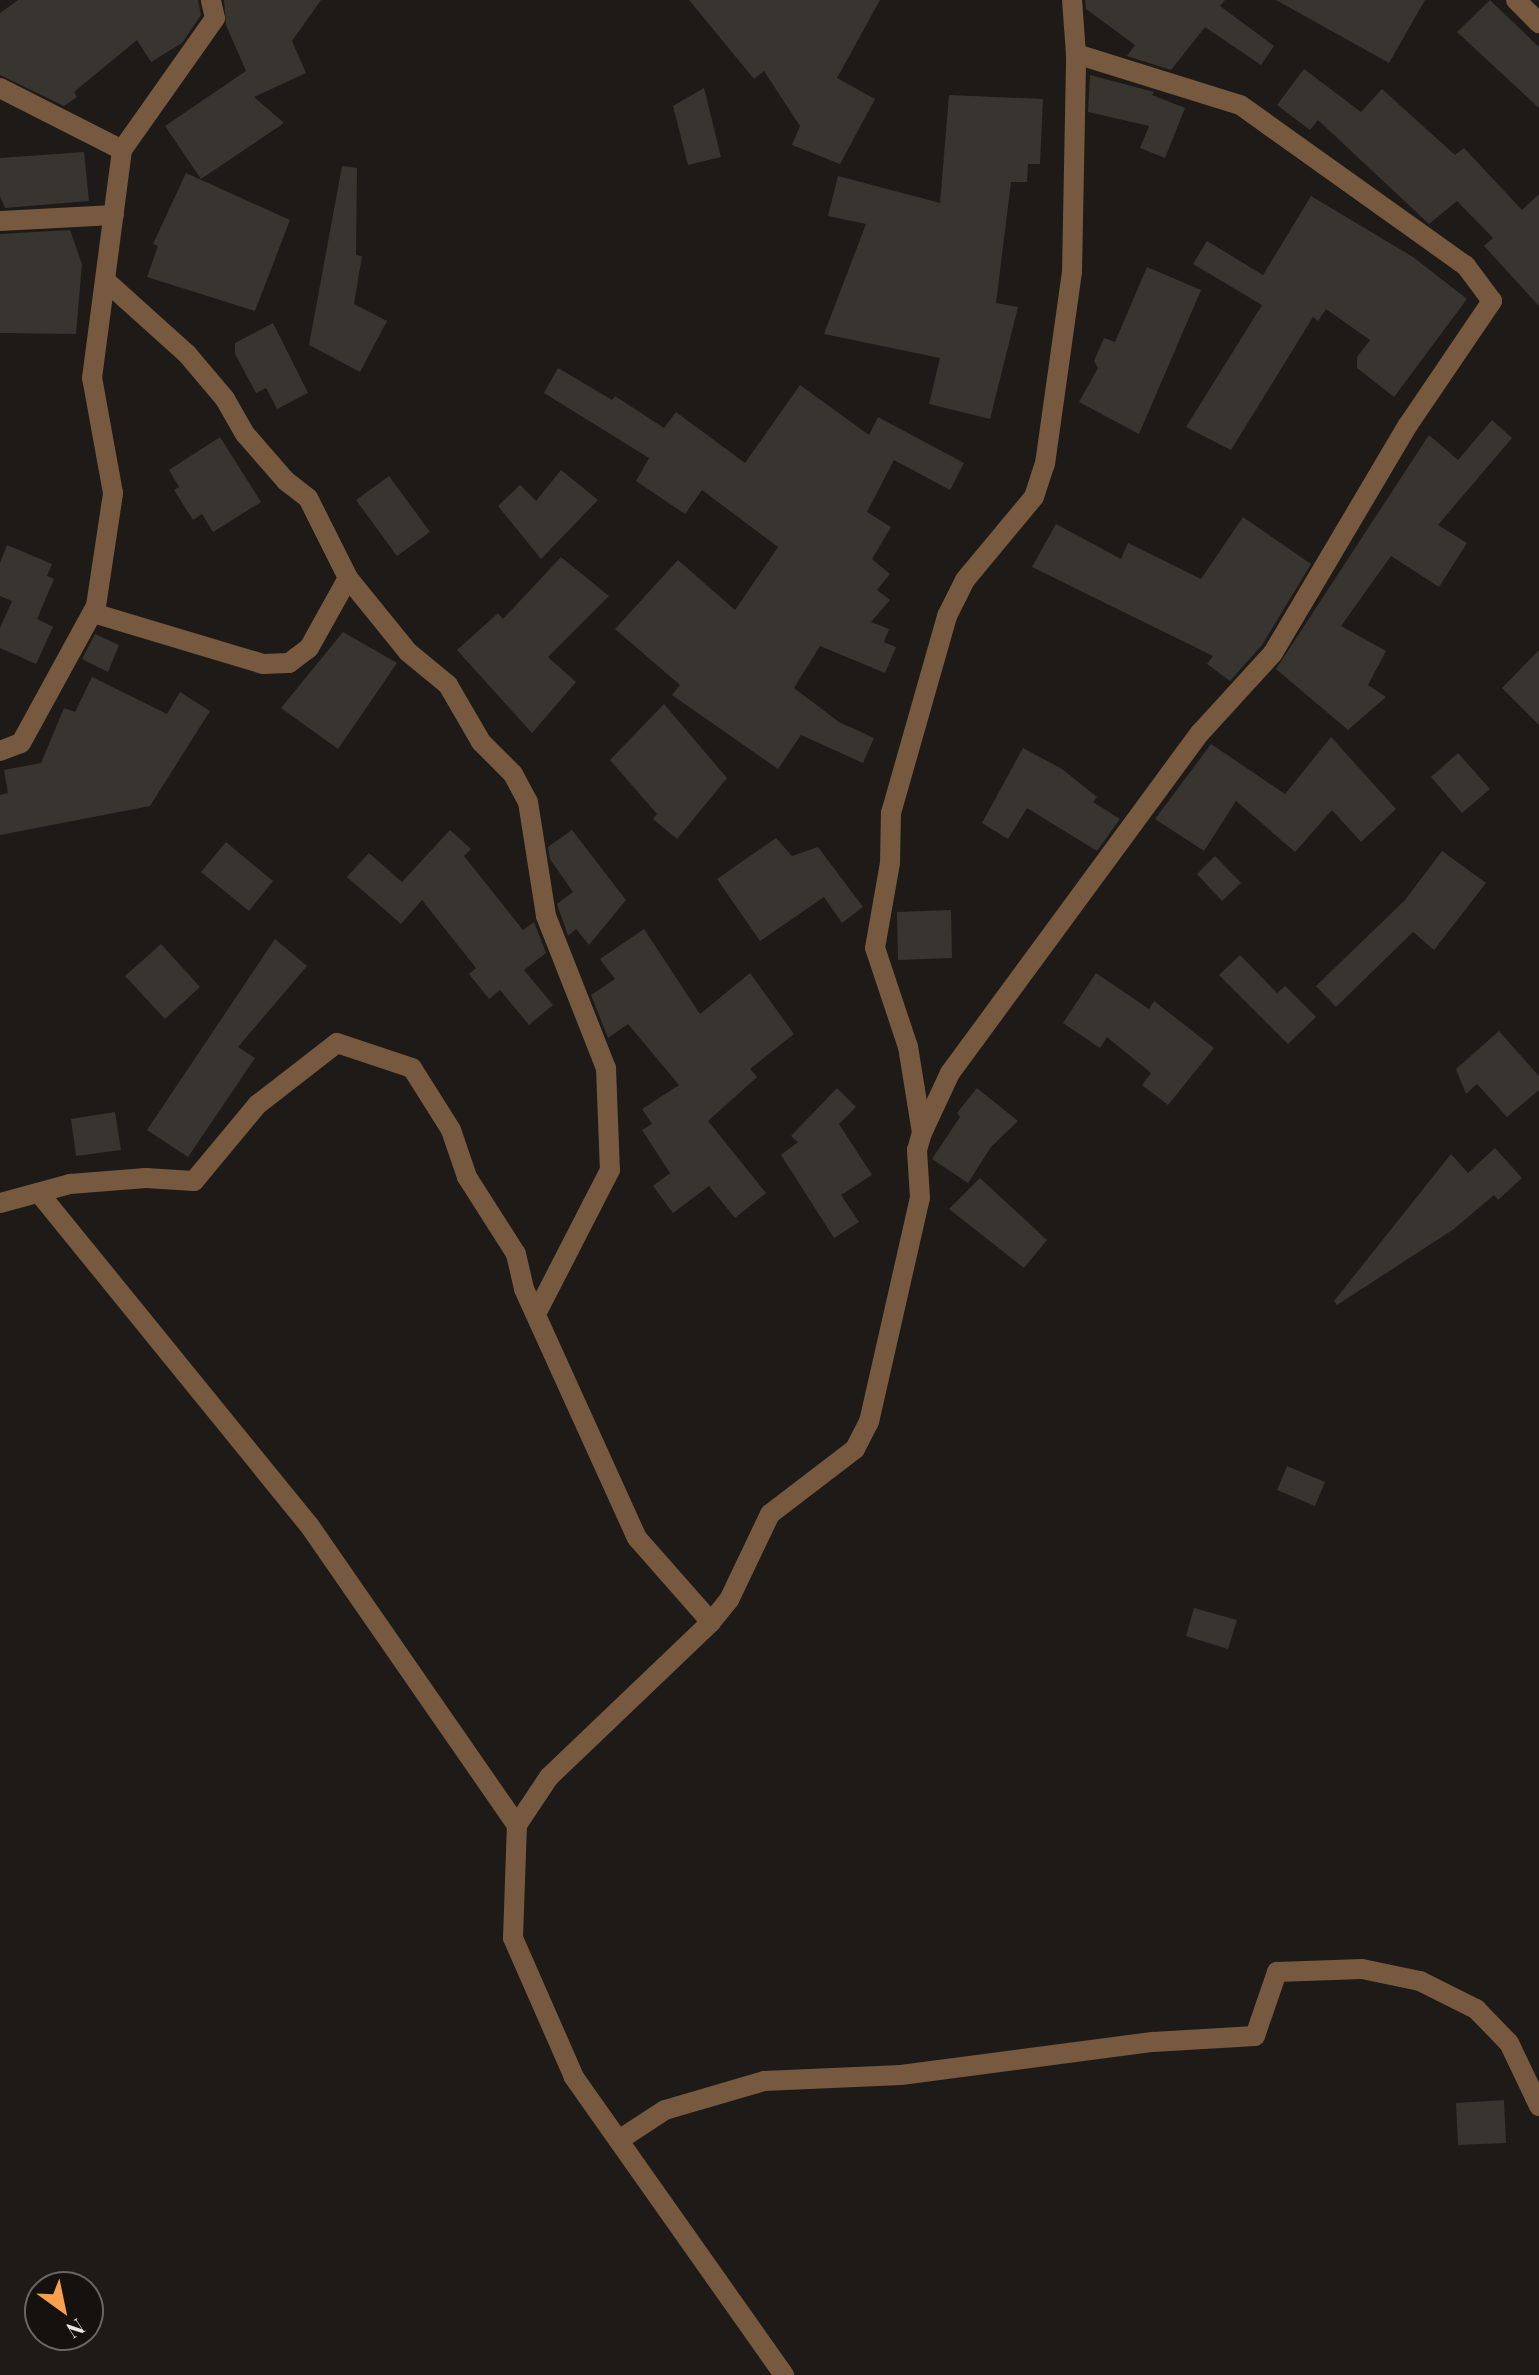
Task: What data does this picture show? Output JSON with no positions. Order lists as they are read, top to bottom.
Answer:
{
  "north": "bottom right"
}
